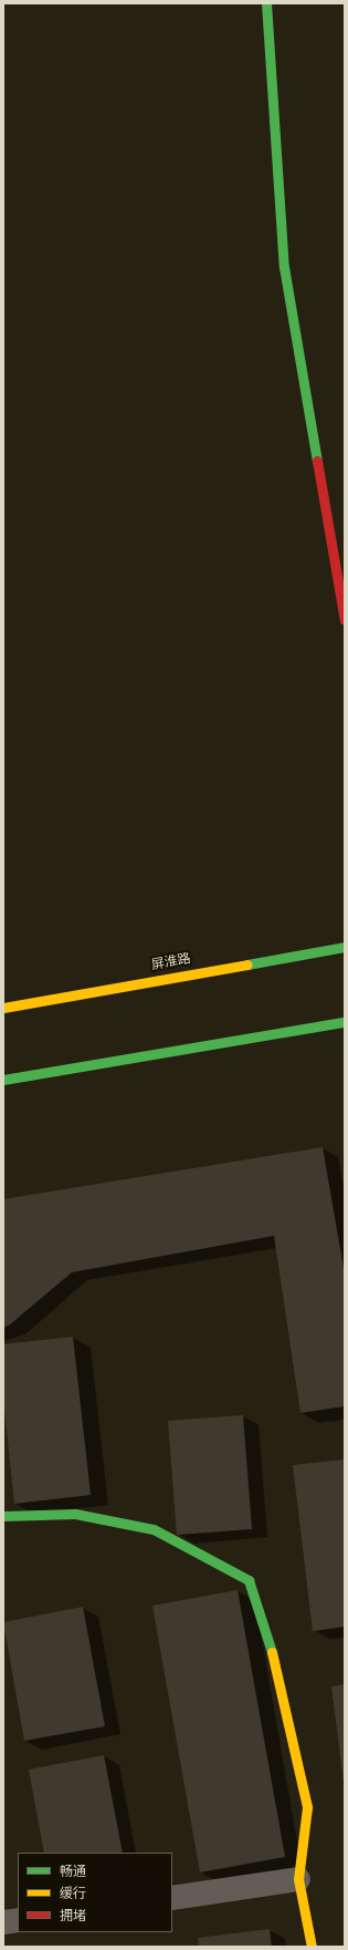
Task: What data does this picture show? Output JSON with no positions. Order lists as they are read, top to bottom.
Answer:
{
  "streets": {
    "street": ["屏淮路"]
  },
  "legend": ["畅通", "缓行", "拥堵"]
}
